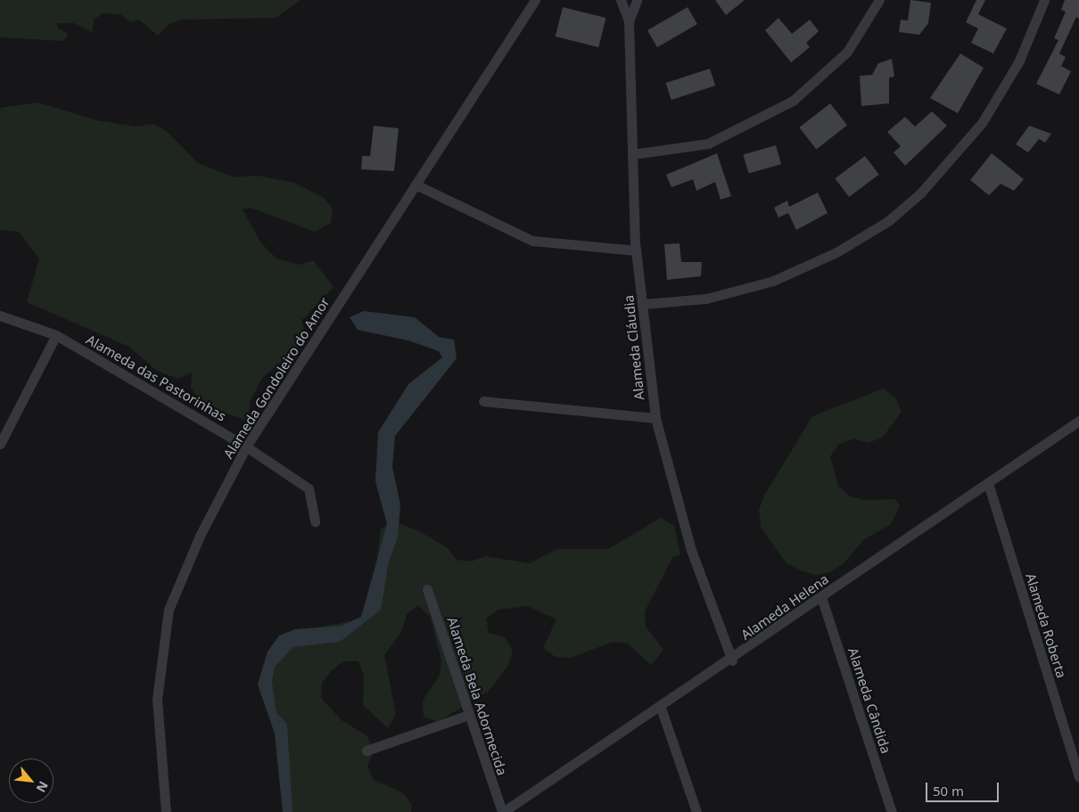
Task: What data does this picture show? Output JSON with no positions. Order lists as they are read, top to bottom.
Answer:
{
  "streets": {
    "street": [
      "Alameda Cláudia",
      "Alameda das Pastorinhas",
      "Alameda Gondoleiro do Amor",
      "Alameda Helena",
      "Alameda Roberta",
      "Alameda Bela Adormecida",
      "Alameda Cândida"
    ]
  },
  "crossings": [
    ["Alameda Cláudia", "Alameda Helena"],
    ["Alameda das Pastorinhas", "Alameda Gondoleiro do Amor"],
    ["Alameda Helena", "Alameda Roberta"],
    ["Alameda Helena", "Alameda Bela Adormecida"],
    ["Alameda Helena", "Alameda Cândida"]
  ],
  "scale_bar": "50 m",
  "north": "bottom right"
}
